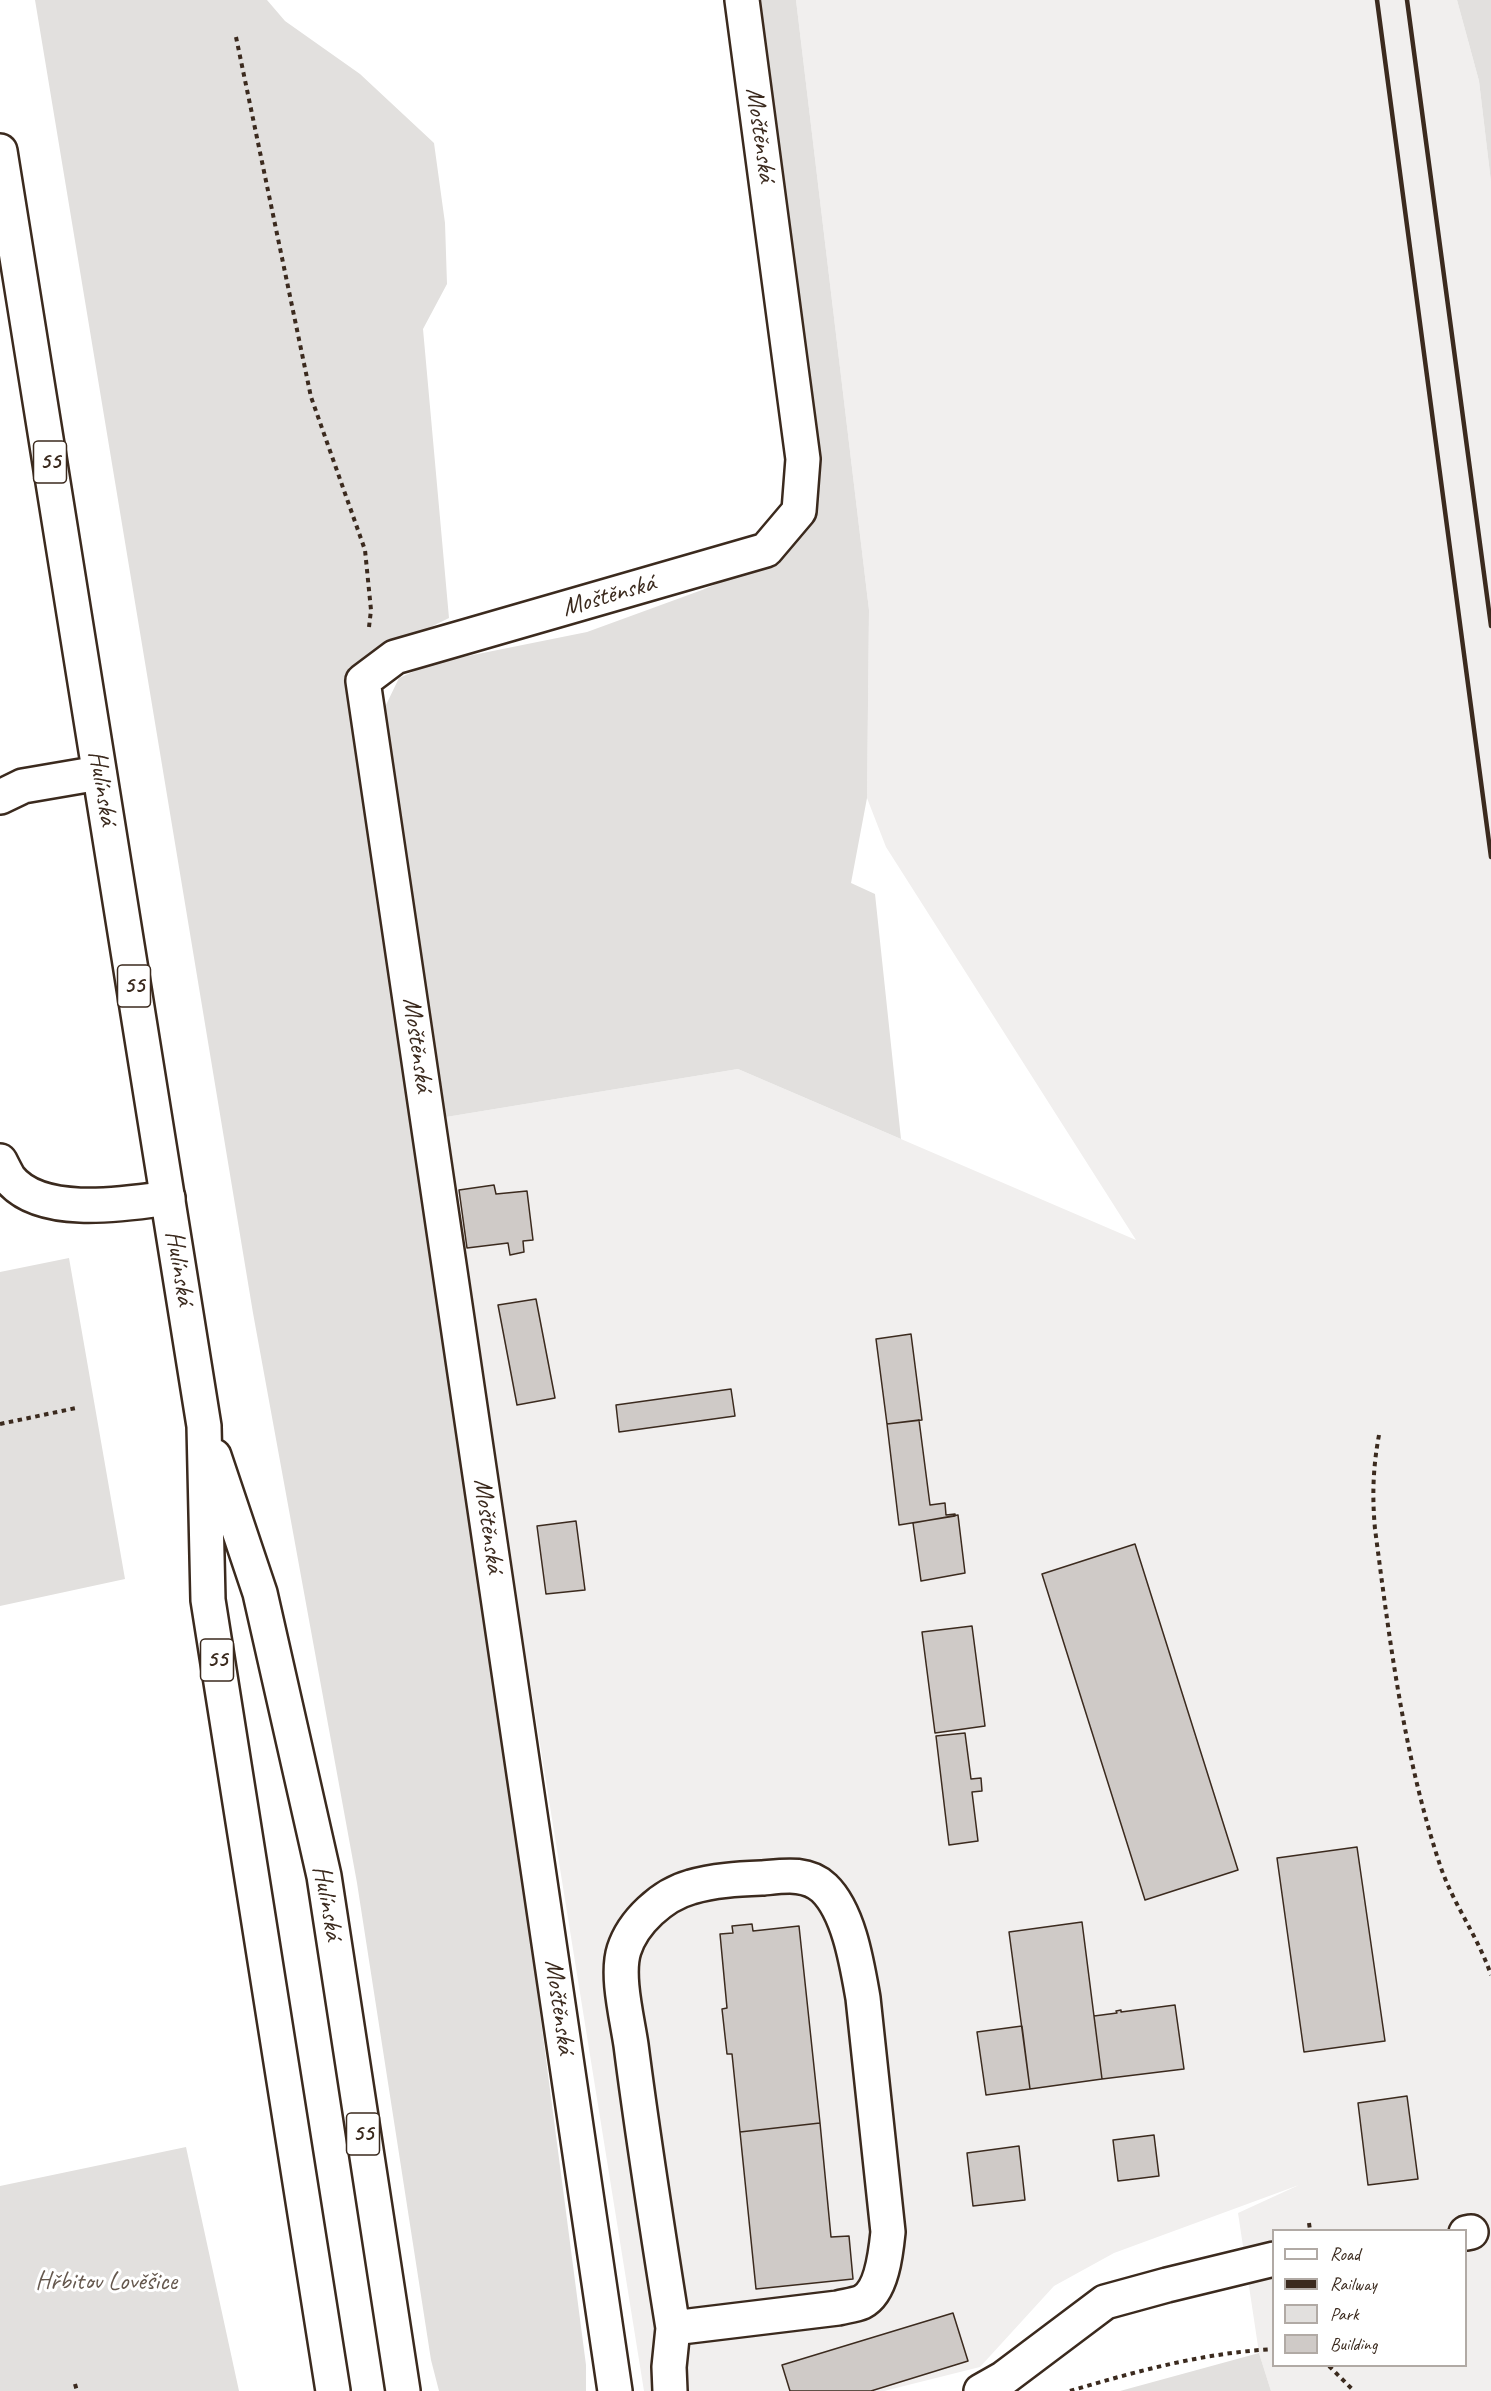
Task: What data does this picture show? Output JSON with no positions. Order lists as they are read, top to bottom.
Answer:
{
  "streets": {
    "main road": ["Moštěnská", "55", "Hulínská"]
  },
  "parks": ["Hřbitov Lověšice"],
  "legend": [
    "Road",
    "Railway",
    "Park",
    "Building"
  ]
}
